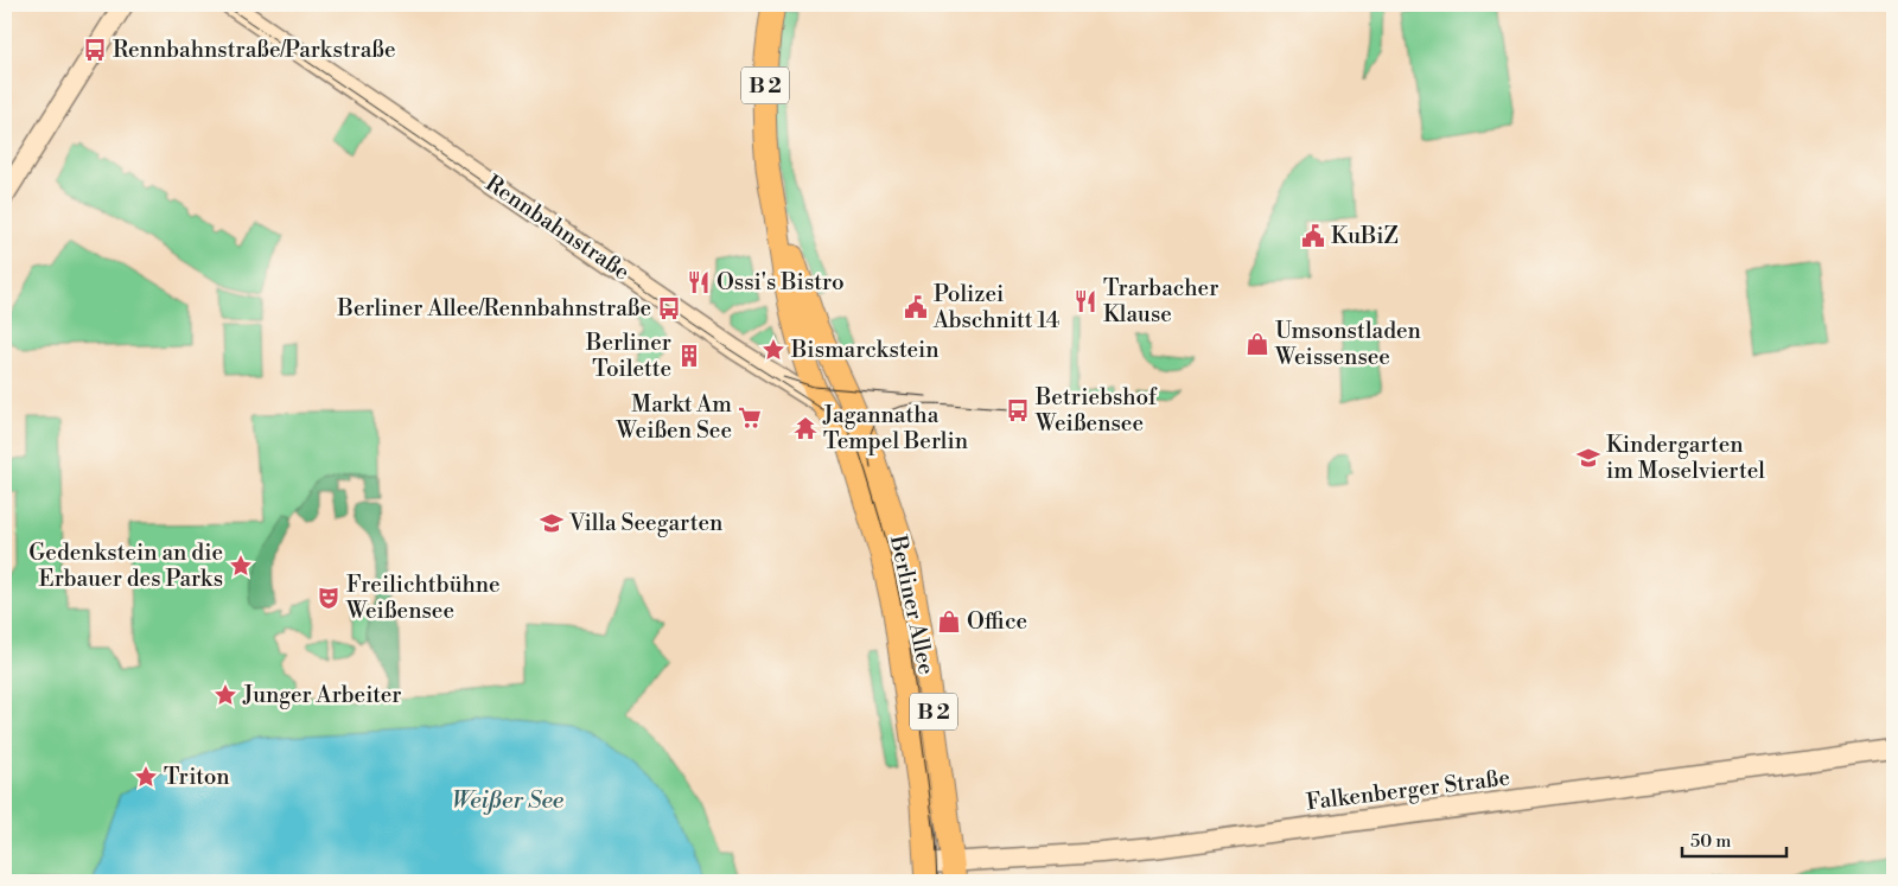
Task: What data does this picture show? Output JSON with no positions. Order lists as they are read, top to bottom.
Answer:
{
  "streets": {
    "main road": ["B 2", "Rennbahnstraße", "Berliner Allee"],
    "street": ["Falkenberger Straße"]
  },
  "crossings": [
    ["Rennbahnstraße", "Berliner Allee"],
    ["Berliner Allee", "Falkenberger Straße"]
  ],
  "water": ["Weißer See"],
  "places": {
    "bus stop": ["Rennbahnstraße/Parkstraße", "Berliner Allee/Rennbahnstraße", "Betriebshof Weißensee"],
    "public building": ["KuBiZ", "Polizei Abschnitt 14"],
    "restaurant": ["Ossi's Bistro", "Trarbacher Klause"],
    "shop": ["Umsonstladen Weissensee", "Office"],
    "place": [
      "Bismarckstein",
      "Gedenkstein an die Erbauer des Parks",
      "Junger Arbeiter",
      "Triton"
    ],
    "building": ["Berliner Toilette"],
    "supermarket": ["Markt Am Weißen See"],
    "temple": ["Jagannatha Tempel Berlin"],
    "school or university": ["Kindergarten im Moselviertel", "Villa Seegarten"],
    "theatre": ["Freilichtbühne Weißensee"]
  },
  "scale_bar": "50 m"
}
